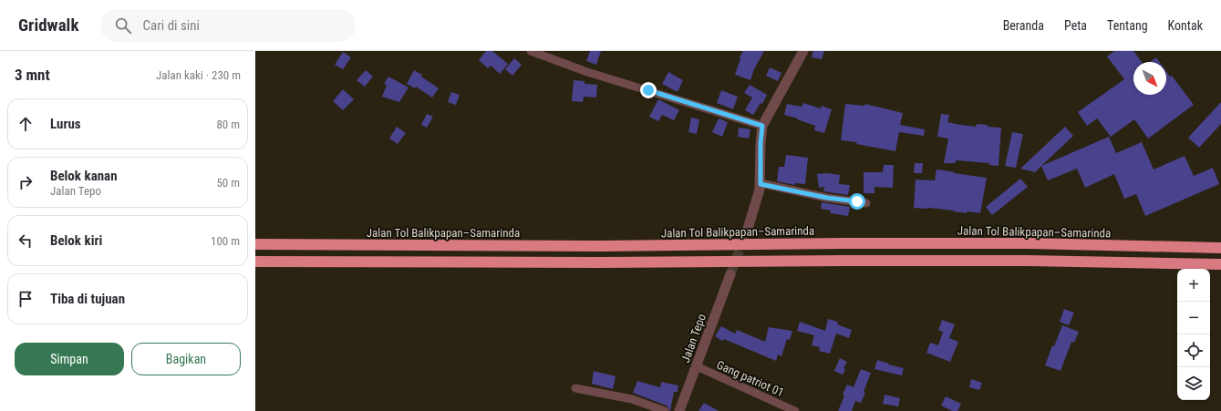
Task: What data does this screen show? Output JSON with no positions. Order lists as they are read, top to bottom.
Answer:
{
  "streets": {
    "highway": ["Jalan Tol Balikpapan–Samarinda"],
    "street": ["Jalan Tepo", "Gang patriot 01"]
  },
  "crossings": [
    ["Jalan Tepo", "Gang patriot 01"]
  ],
  "north": "bottom right",
  "page": {
    "header": "Gridwalk",
    "search": "Cari di sini",
    "nav": [
      "Beranda",
      "Peta",
      "Tentang",
      "Kontak"
    ],
    "heading": ["3 mnt", "Jalan kaki · 230 m"],
    "list": [
      ["Lurus", "80 m"],
      ["Belok kanan", "Jalan Tepo", "50 m"],
      ["Belok kiri", "100 m"],
      "Tiba di tujuan"
    ],
    "map_buttons": ["+", "−"],
    "buttons": ["Simpan", "Bagikan"]
  }
}
